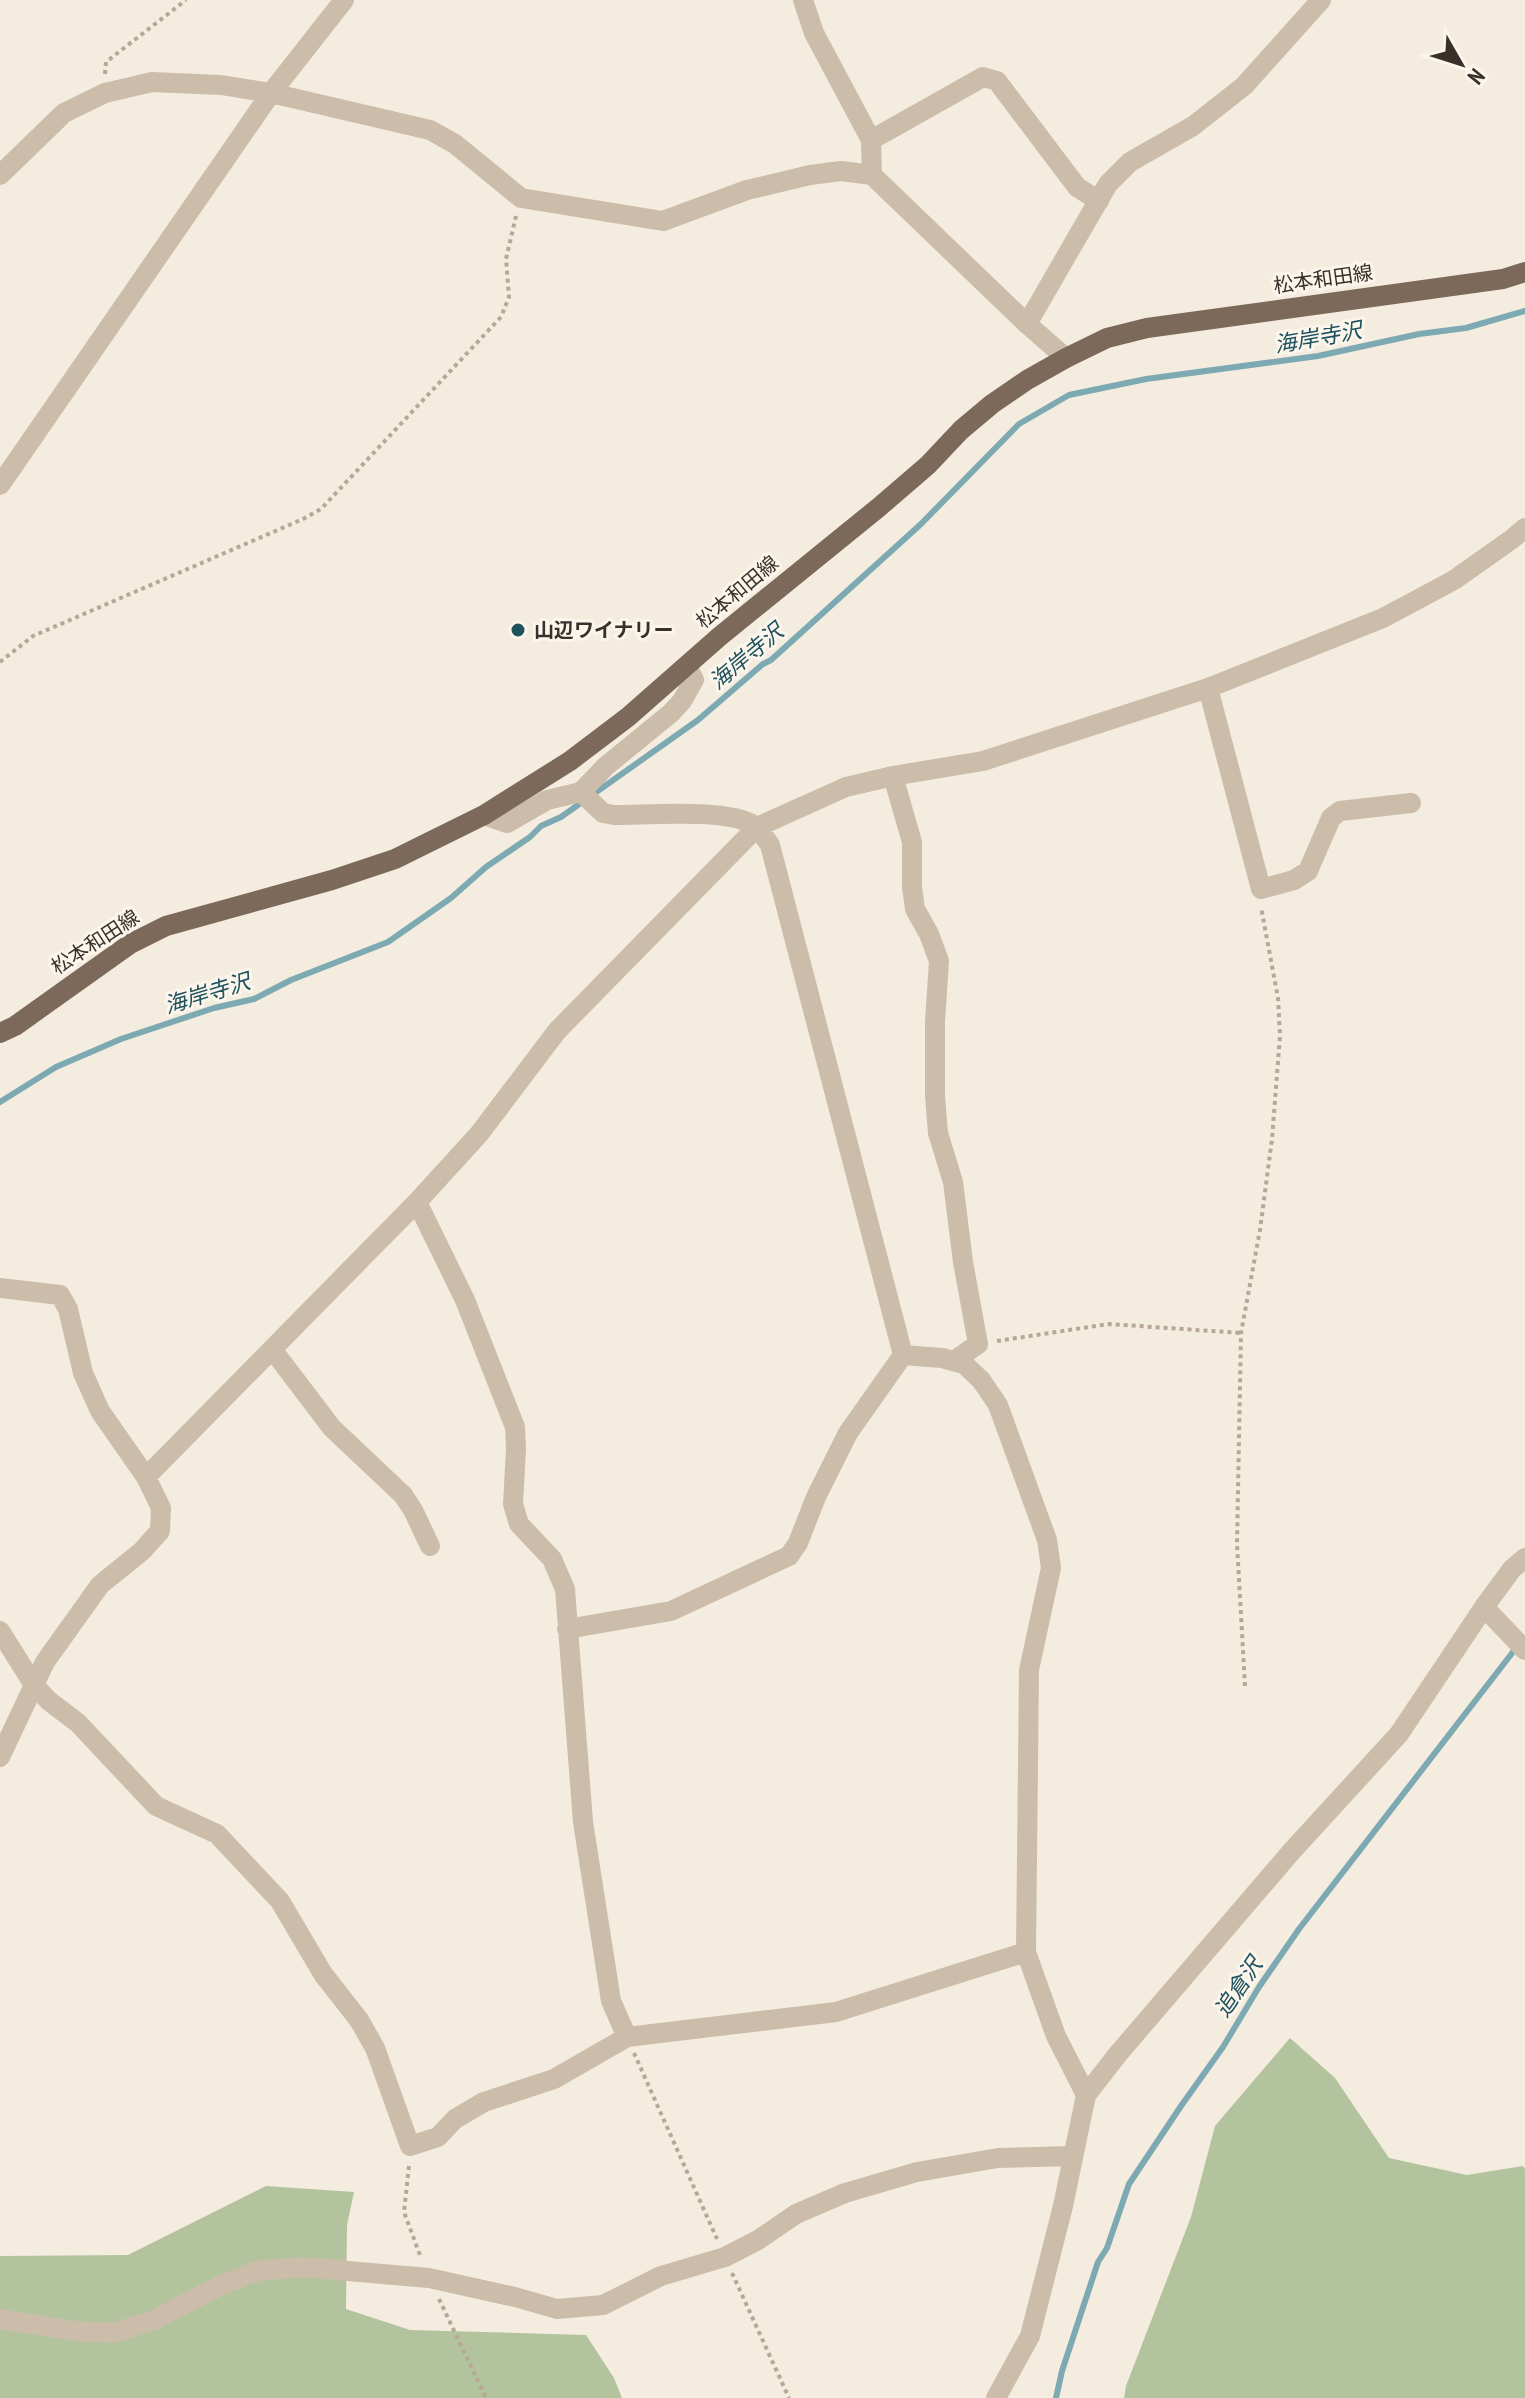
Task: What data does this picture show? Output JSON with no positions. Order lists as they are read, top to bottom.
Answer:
{
  "streets": {
    "main road": ["松本和田線"]
  },
  "water": ["海岸寺沢", "追倉沢"],
  "places": ["山辺ワイナリー"],
  "north": "bottom right"
}
